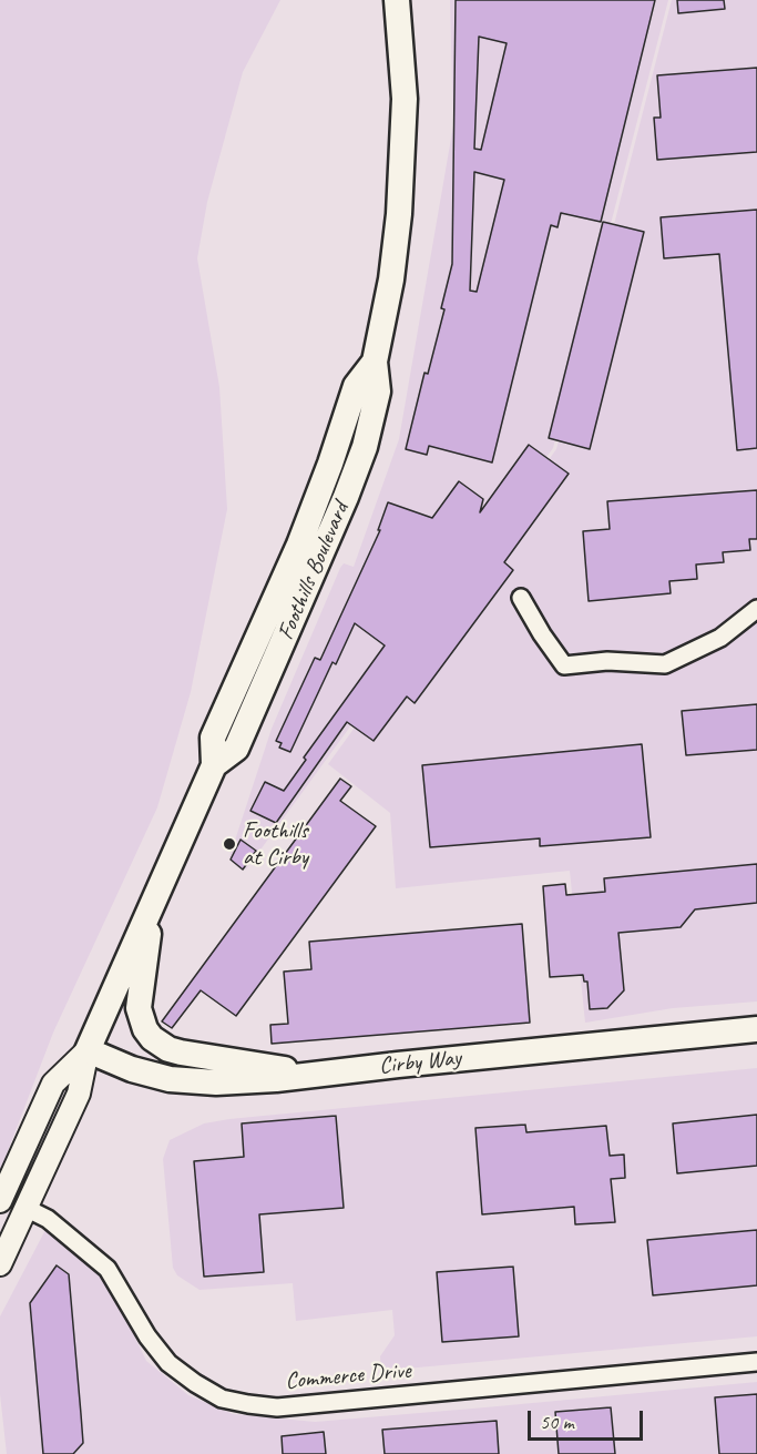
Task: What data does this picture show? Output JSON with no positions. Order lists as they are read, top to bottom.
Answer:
{
  "streets": {
    "main road": ["Foothills Boulevard", "Cirby Way"],
    "street": ["Commerce Drive"]
  },
  "crossings": [
    ["Foothills Boulevard", "Cirby Way"]
  ],
  "places": ["Foothills at Cirby"],
  "scale_bar": "50 m"
}
